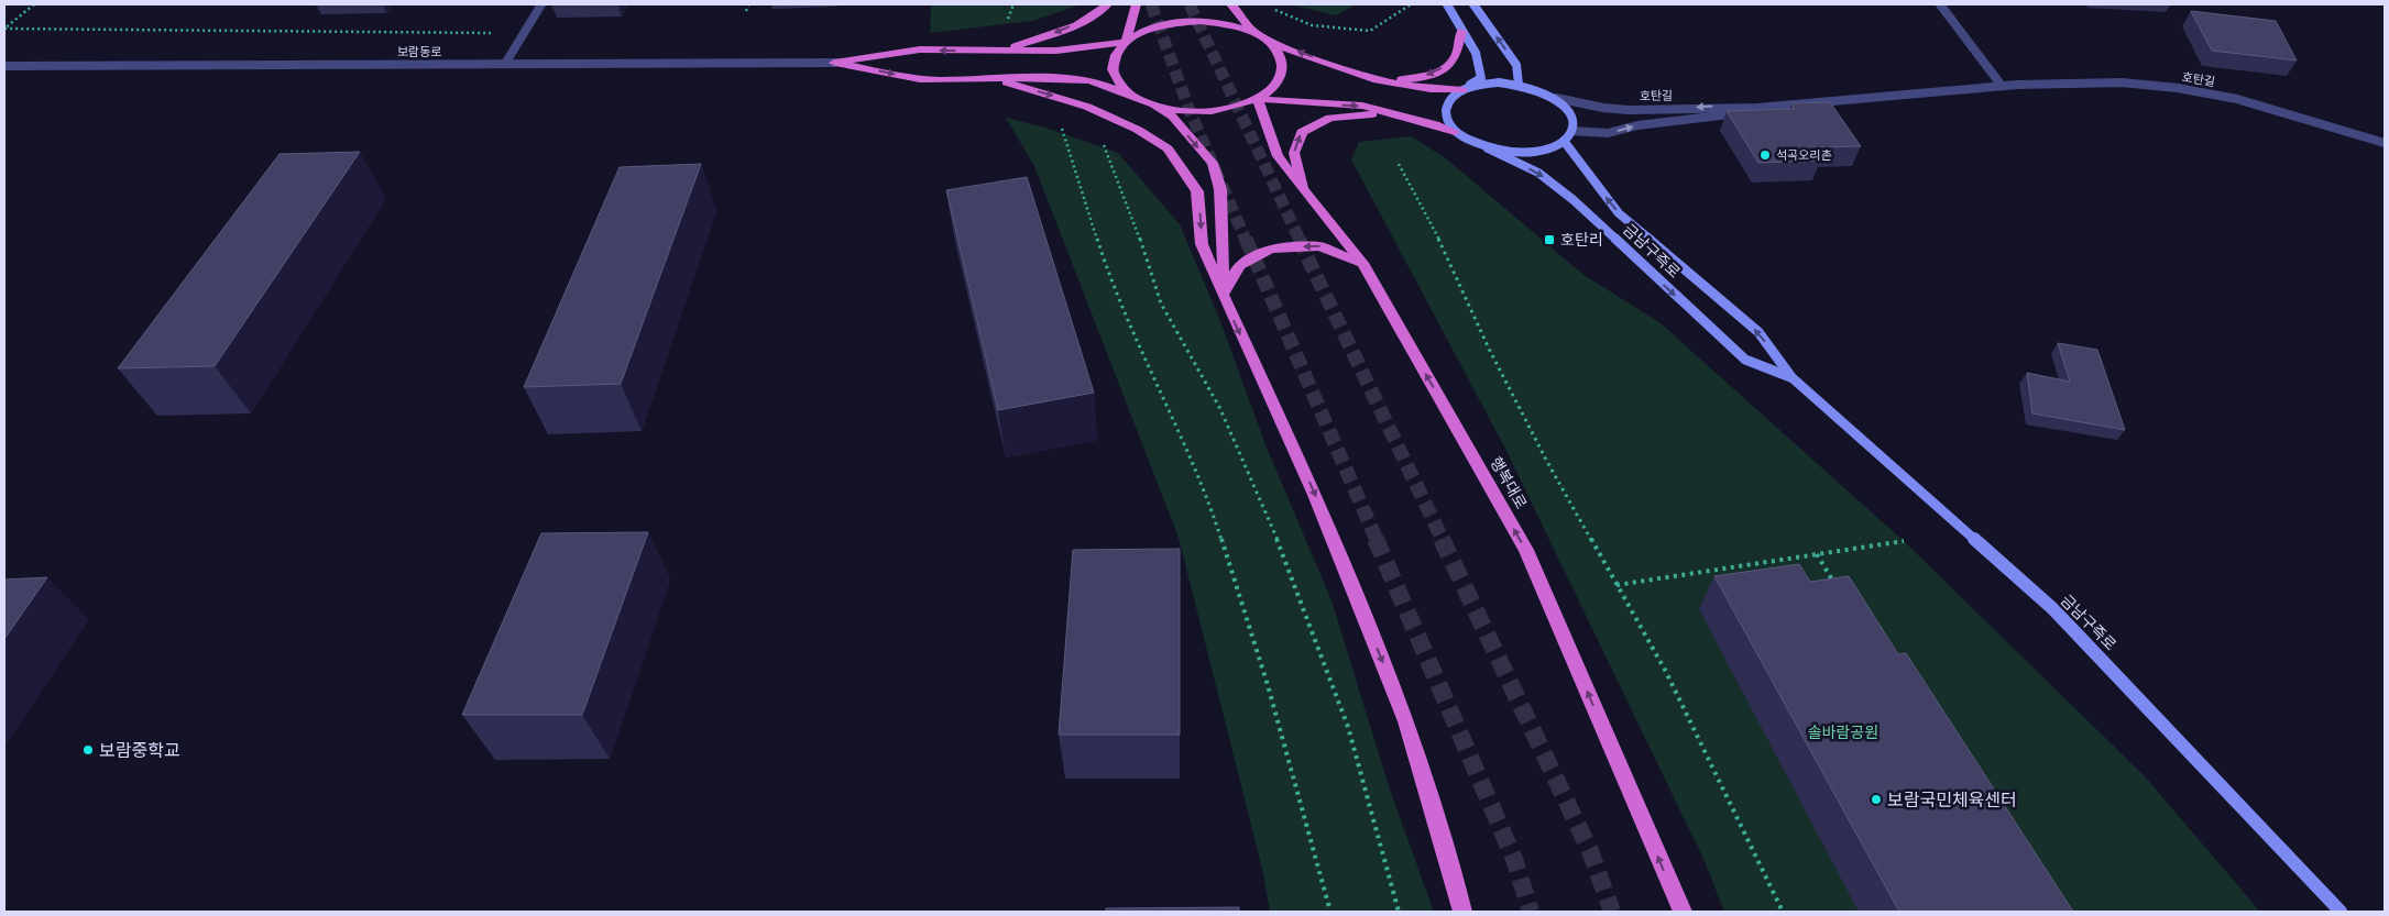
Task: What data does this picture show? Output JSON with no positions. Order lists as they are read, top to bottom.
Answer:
{
  "streets": {
    "highway": ["행복대로"],
    "main road": ["금남구즉로"],
    "street": ["보람동로", "호탄길"]
  },
  "one_way": ["행복대로"],
  "parks": ["솔바람공원"],
  "places": {
    "other": ["석곡오리촌", "보람중학교", "보람국민체육센터"],
    "transit": ["호탄리"]
  }
}
